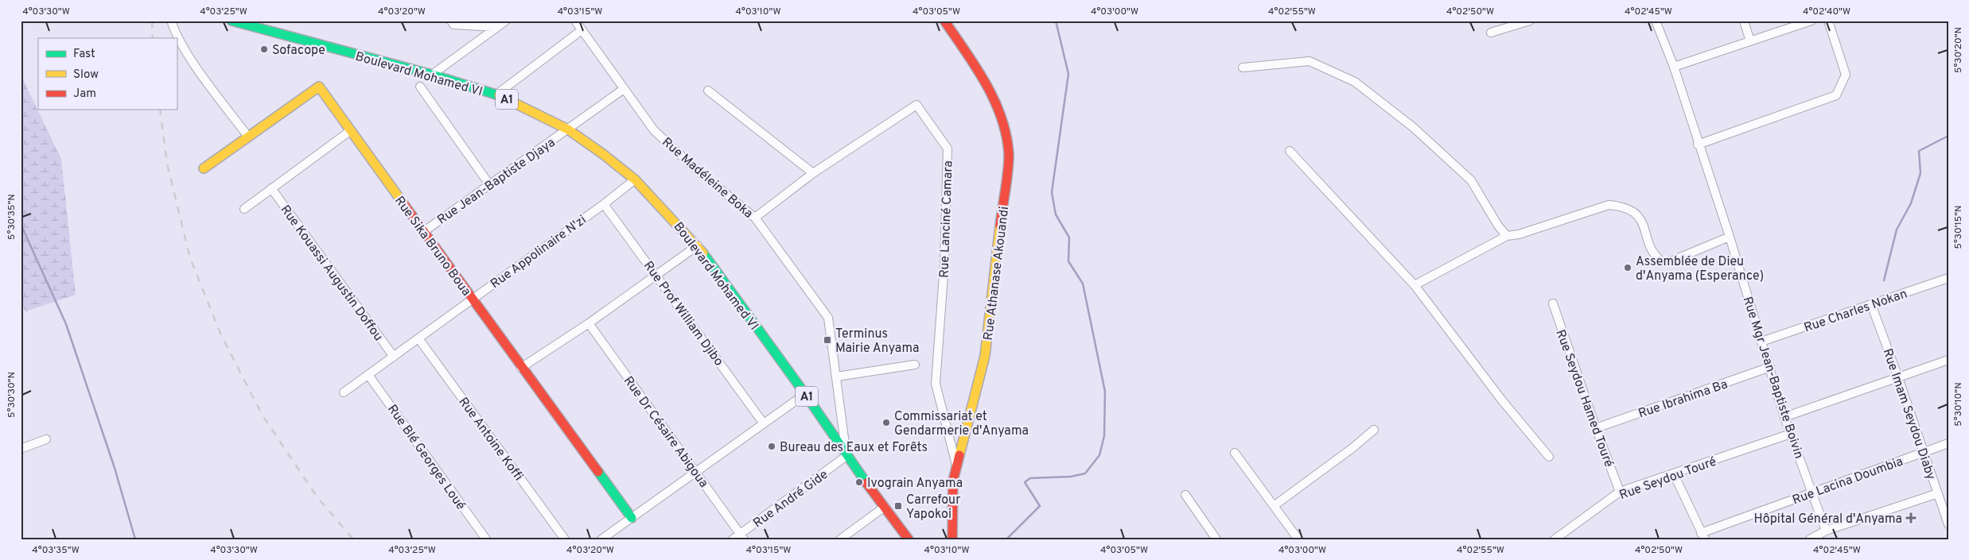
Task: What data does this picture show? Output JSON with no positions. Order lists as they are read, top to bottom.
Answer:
{
  "streets": {
    "street": [
      "Boulevard Mohamed VI",
      "A1",
      "Rue Madéleine Boka",
      "Rue Jean-Baptiste Djaya",
      "Rue Lanciné Camara",
      "Rue Sika Bruno Boua",
      "Rue Appolinaire N'zi",
      "Rue Kouassi Augustin Doffou",
      "Rue Athanase Akouandi",
      "Rue Charles Nokan",
      "Rue Prof William Djibo",
      "Rue Mgr Jean-Baptiste Boivin",
      "Rue Seydou Hamed Touré",
      "Rue Ibrahima Ba",
      "Rue Imam Seydou Diaby",
      "Rue Dr Césaire Abigoua",
      "Rue Antoine Koffi",
      "Rue Blé Georges Loué",
      "Rue Seydou Touré",
      "Rue Lacina Doumbia",
      "Rue André Gide"
    ]
  },
  "crossings": [
    ["Boulevard Mohamed VI", "Rue Madéleine Boka"],
    ["Boulevard Mohamed VI", "Rue Jean-Baptiste Djaya"],
    ["Boulevard Mohamed VI", "Rue Appolinaire N'zi"],
    ["Boulevard Mohamed VI", "Rue André Gide"],
    ["Rue Madéleine Boka", "Rue Jean-Baptiste Djaya"],
    ["Rue Madéleine Boka", "Rue Lanciné Camara"],
    ["Rue Madéleine Boka", "Rue André Gide"],
    ["Rue Jean-Baptiste Djaya", "Rue Sika Bruno Boua"],
    ["Rue Lanciné Camara", "Rue Athanase Akouandi"],
    ["Rue Sika Bruno Boua", "Rue Appolinaire N'zi"],
    ["Rue Appolinaire N'zi", "Rue Kouassi Augustin Doffou"],
    ["Rue Appolinaire N'zi", "Rue Prof William Djibo"],
    ["Rue Appolinaire N'zi", "Rue Antoine Koffi"],
    ["Rue Appolinaire N'zi", "Rue Blé Georges Loué"],
    ["Rue Charles Nokan", "Rue Mgr Jean-Baptiste Boivin"],
    ["Rue Charles Nokan", "Rue Imam Seydou Diaby"],
    ["Rue Mgr Jean-Baptiste Boivin", "Rue Ibrahima Ba"],
    ["Rue Mgr Jean-Baptiste Boivin", "Rue Seydou Touré"],
    ["Rue Mgr Jean-Baptiste Boivin", "Rue Lacina Doumbia"],
    ["Rue Seydou Hamed Touré", "Rue Ibrahima Ba"],
    ["Rue Seydou Hamed Touré", "Rue Seydou Touré"],
    ["Rue Imam Seydou Diaby", "Rue Lacina Doumbia"],
    ["Rue Dr Césaire Abigoua", "Rue André Gide"]
  ],
  "places": {
    "other": [
      "Sofacope",
      "Assemblée de Dieu d'Anyama (Esperance)",
      "Commissariat et Gendarmerie d'Anyama",
      "Bureau des Eaux et Forêts",
      "Ivograin Anyama"
    ],
    "transit": ["Terminus Mairie Anyama", "Carrefour Yapokoi"],
    "health": ["Hôpital Général d'Anyama"]
  },
  "legend": ["Fast", "Slow", "Jam"],
  "coordinates": [
    "4°03'30\"W",
    "4°03'25\"W",
    "4°03'20\"W",
    "4°03'15\"W",
    "4°03'10\"W",
    "4°03'05\"W",
    "4°03'00\"W",
    "4°02'55\"W",
    "4°02'50\"W",
    "4°02'45\"W",
    "4°02'40\"W",
    "5°30'20\"N",
    "5°30'35\"N",
    "5°30'15\"N",
    "5°30'30\"N",
    "5°30'10\"N",
    "4°03'35\"W"
  ]
}
